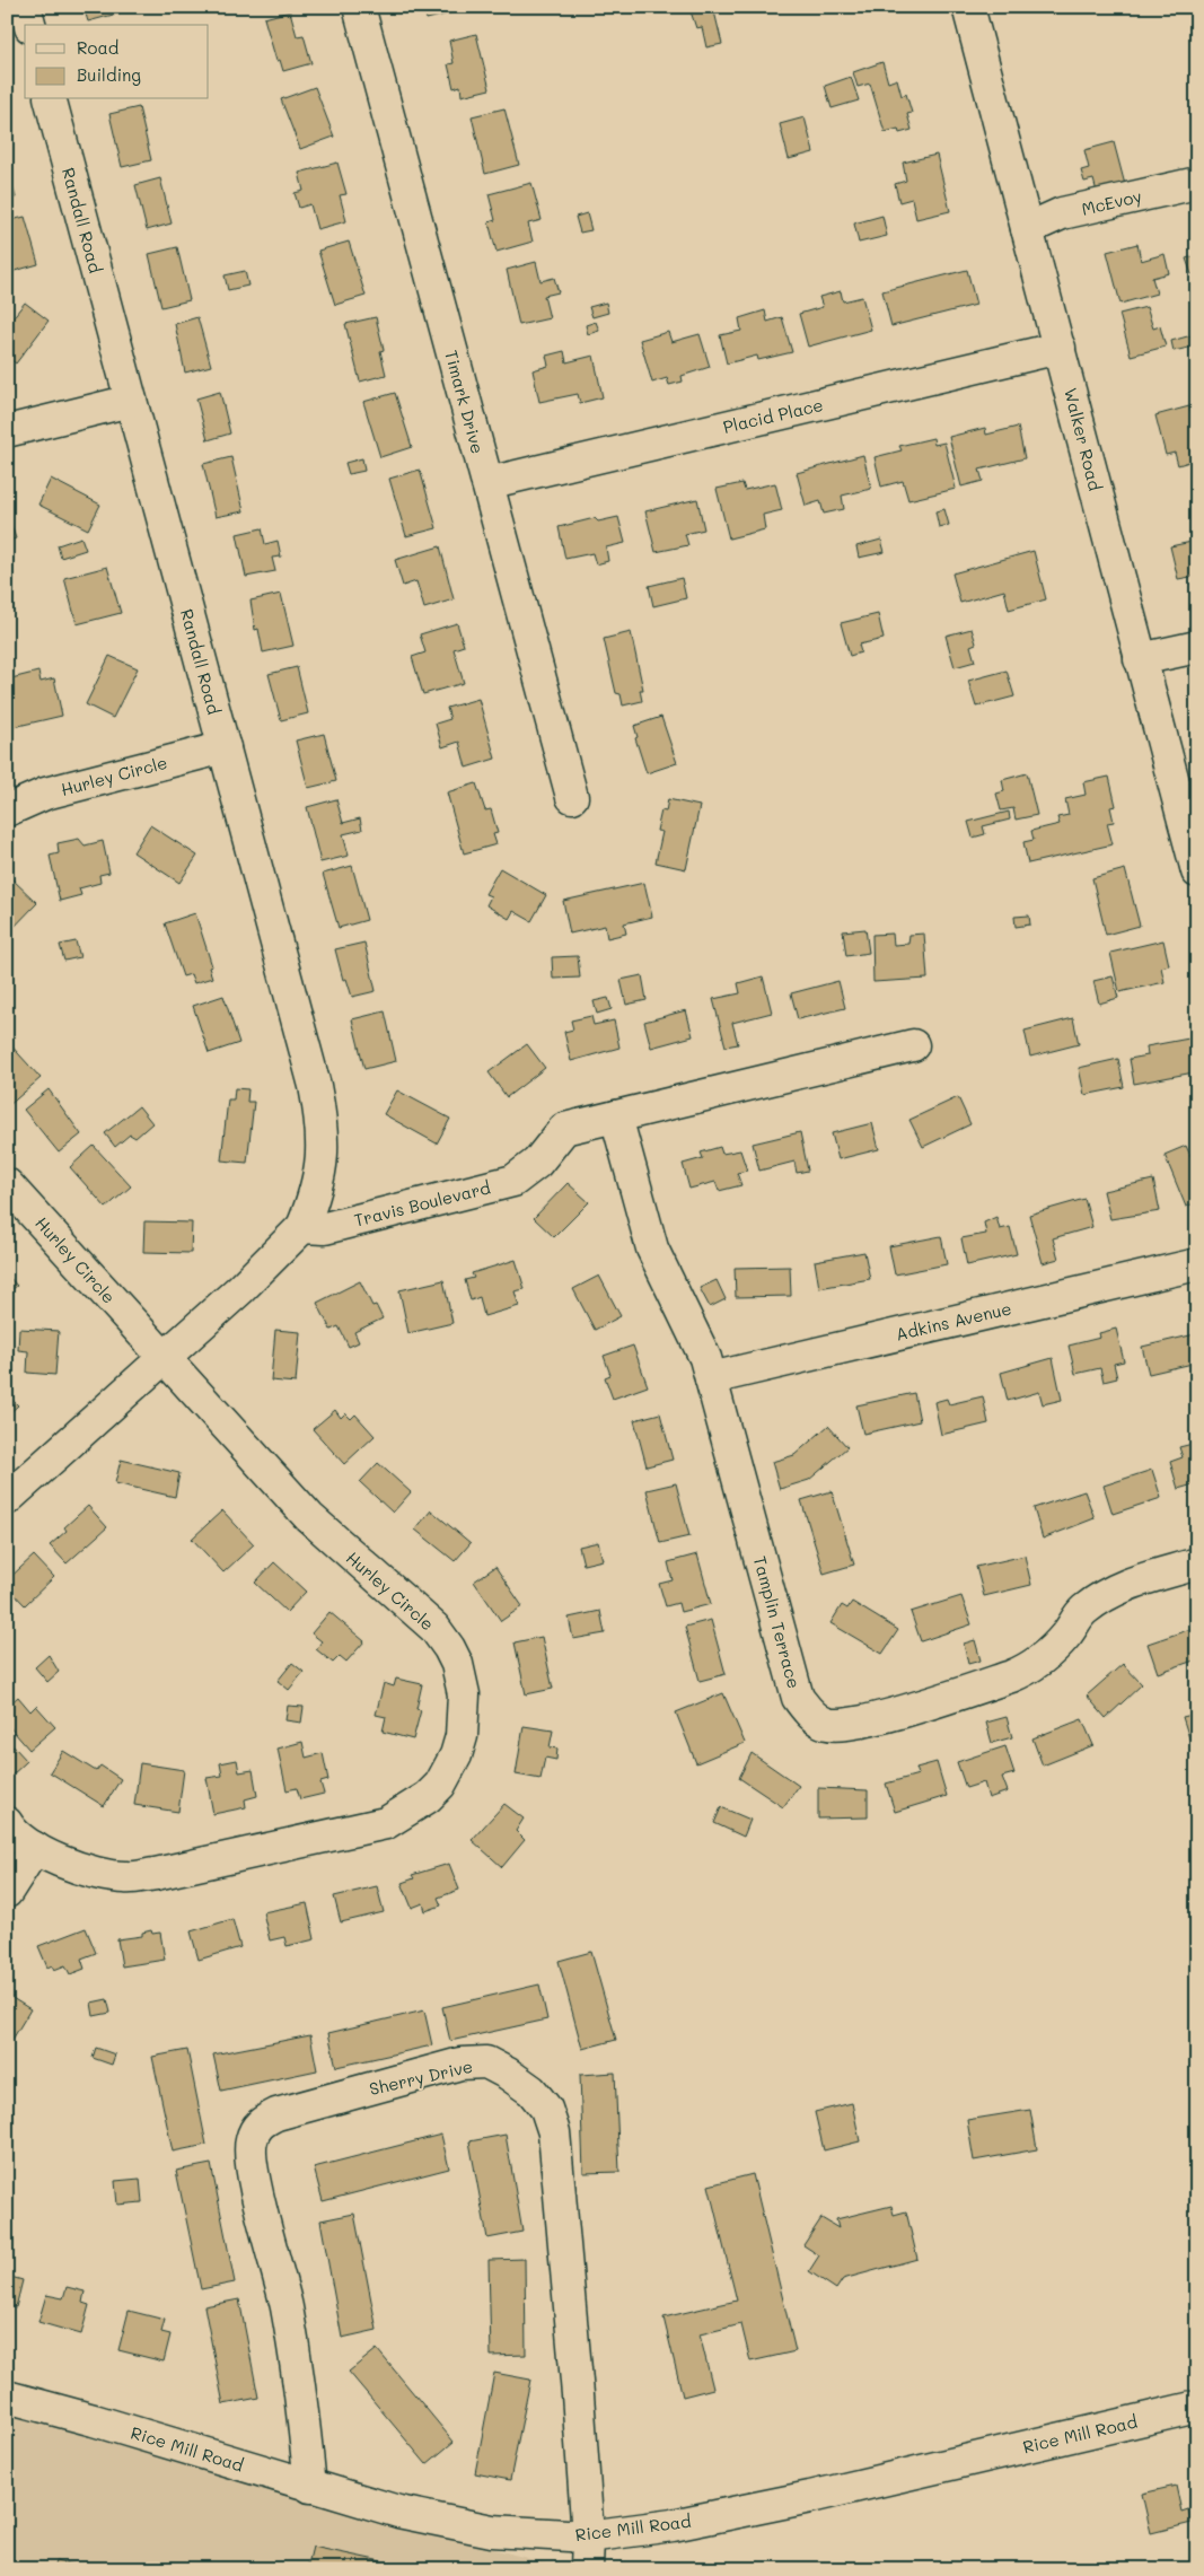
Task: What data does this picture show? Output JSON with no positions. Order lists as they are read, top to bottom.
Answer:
{
  "streets": {
    "street": [
      "McEvoy",
      "Randall Road",
      "Timark Drive",
      "Placid Place",
      "Walker Road",
      "Hurley Circle",
      "Travis Boulevard",
      "Adkins Avenue",
      "Tamplin Terrace",
      "Sherry Drive",
      "Rice Mill Road"
    ]
  },
  "crossings": [
    ["McEvoy", "Walker Road"],
    ["Randall Road", "Hurley Circle"],
    ["Randall Road", "Travis Boulevard"],
    ["Timark Drive", "Placid Place"],
    ["Placid Place", "Walker Road"],
    ["Travis Boulevard", "Tamplin Terrace"],
    ["Adkins Avenue", "Tamplin Terrace"],
    ["Sherry Drive", "Rice Mill Road"]
  ],
  "legend": ["Road", "Building"]
}
